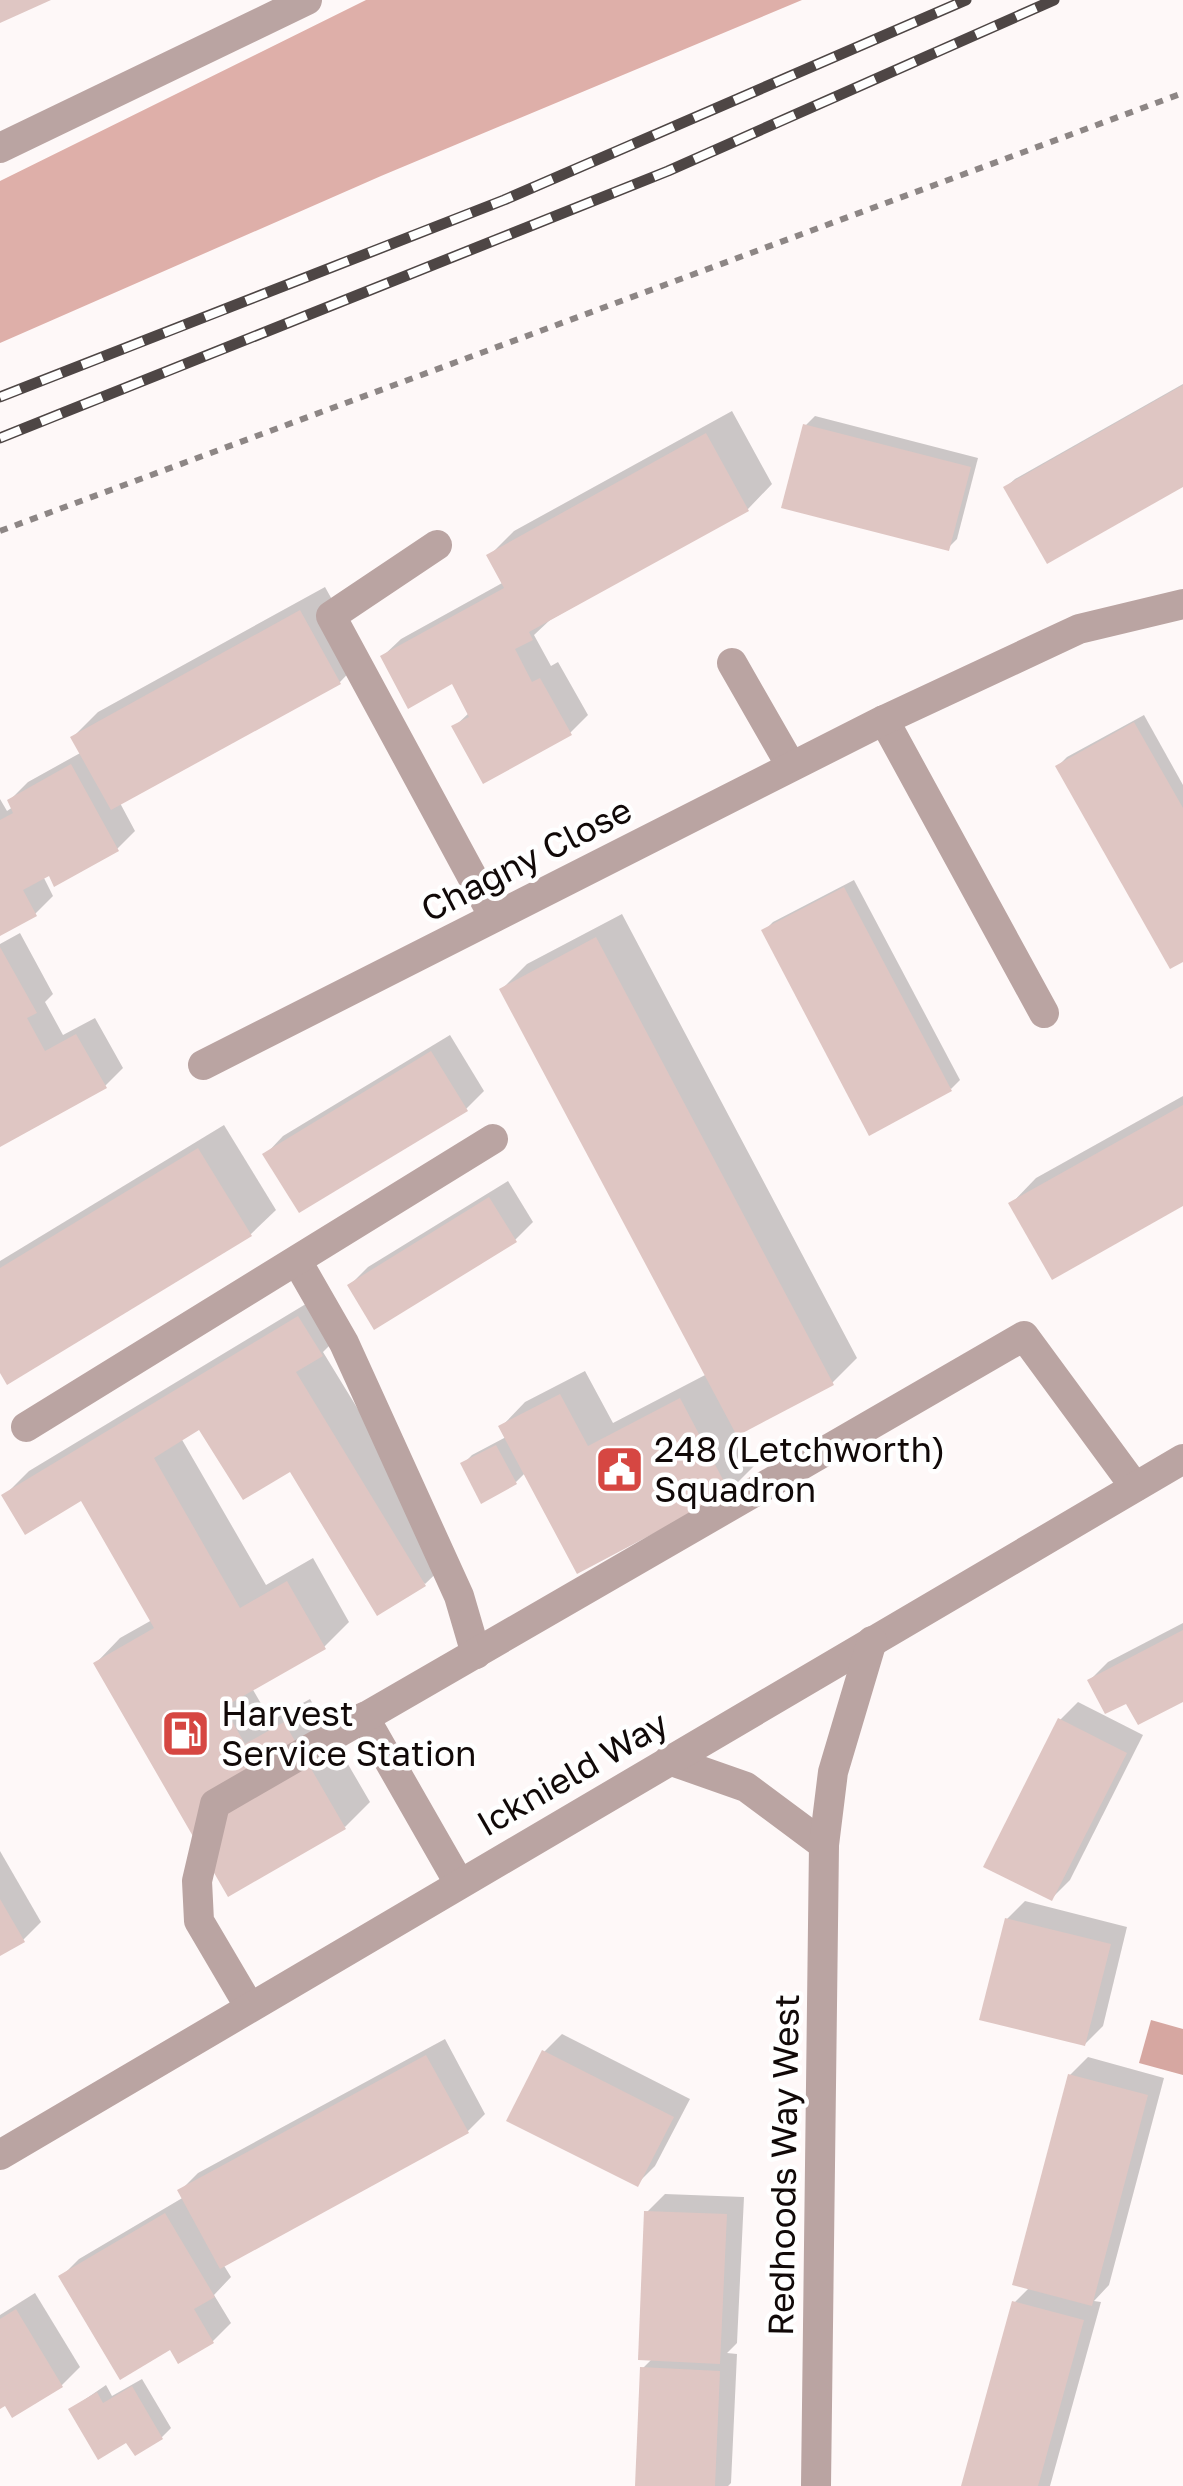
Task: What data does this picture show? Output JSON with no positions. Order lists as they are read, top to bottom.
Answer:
{
  "streets": {
    "street": ["Chagny Close", "Icknield Way", "Redhoods Way West"]
  },
  "crossings": [
    ["Icknield Way", "Redhoods Way West"]
  ],
  "places": {
    "public building": ["248 (Letchworth) Squadron"],
    "fuel station": ["Harvest Service Station"]
  }
}
